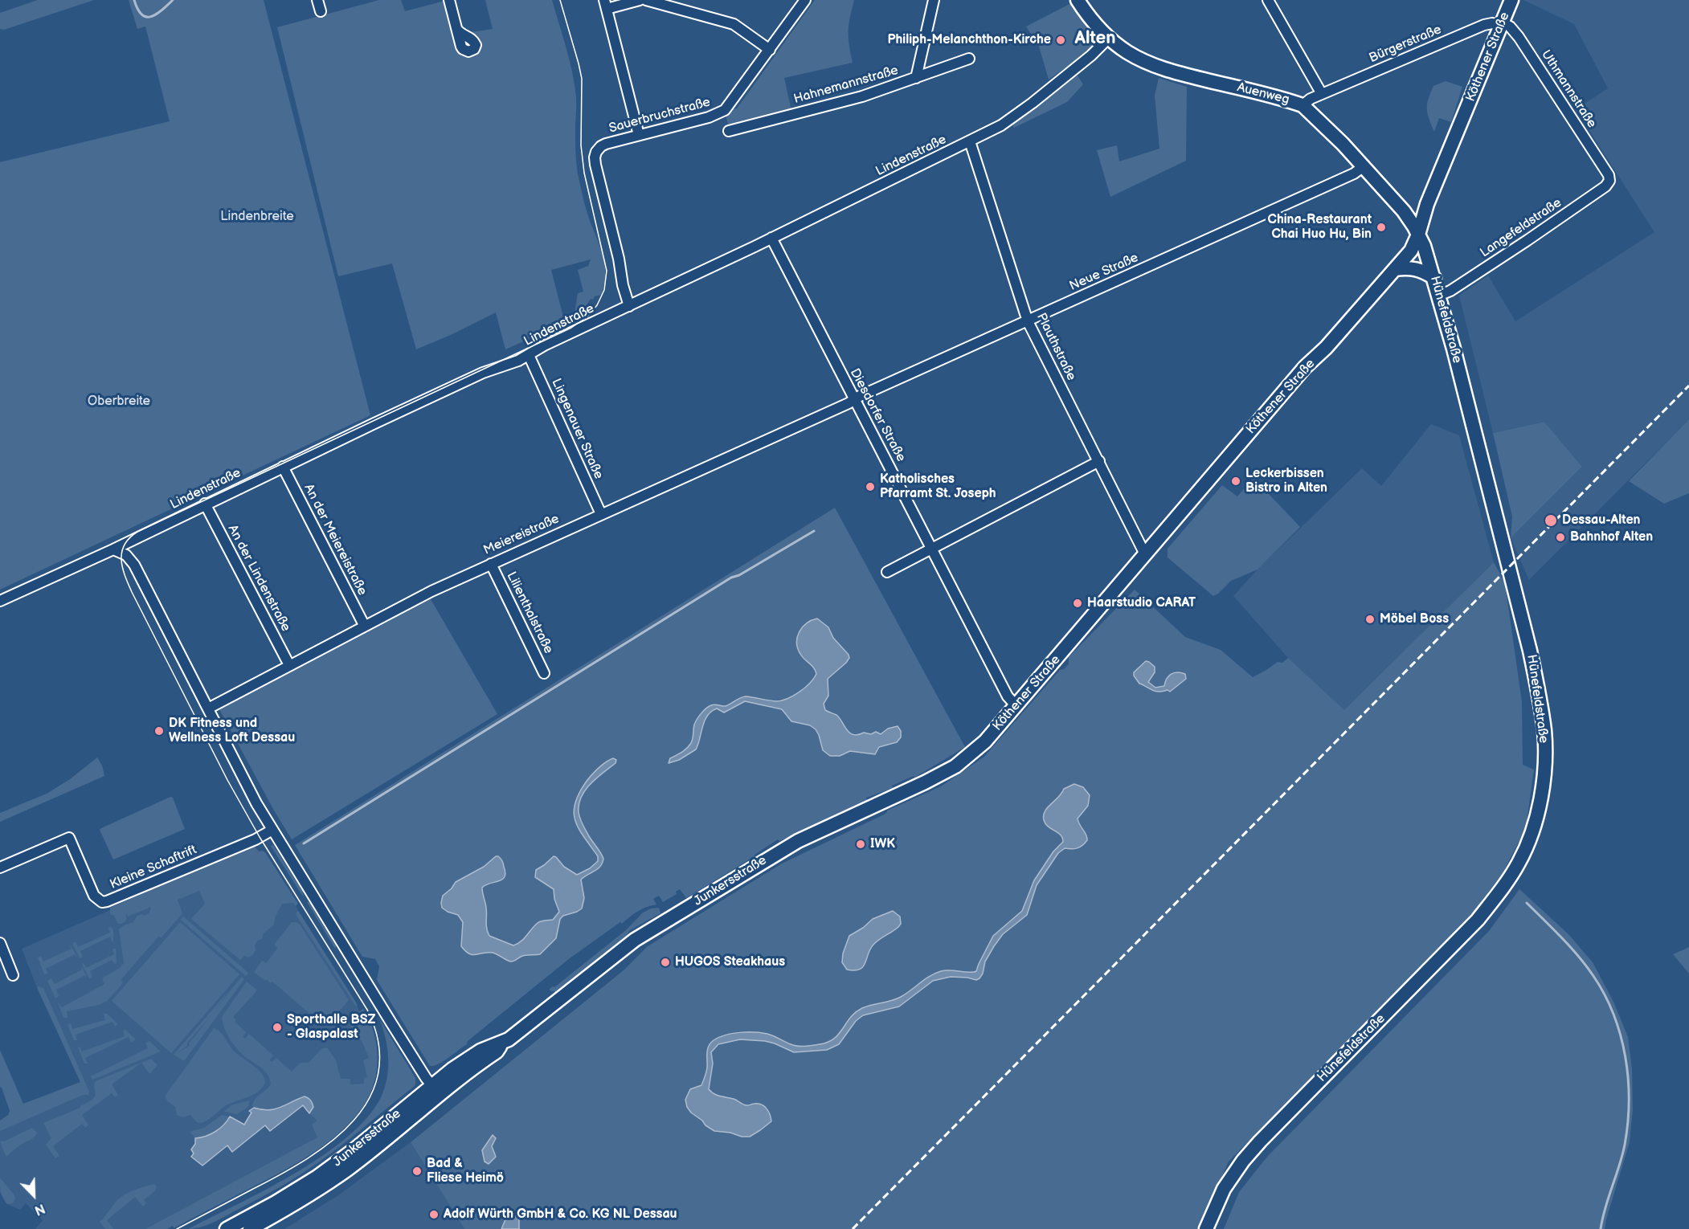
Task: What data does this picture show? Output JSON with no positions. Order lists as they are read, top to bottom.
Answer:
{
  "streets": {
    "main road": [
      "Köthener Straße",
      "Auenweg",
      "Hünefeldstraße",
      "Junkersstraße"
    ],
    "street": [
      "Bürgerstraße",
      "Hahnemannstraße",
      "Uthmannstraße",
      "Sauerbruchstraße",
      "Lindenstraße",
      "Langefeldstraße",
      "Neue Straße",
      "Plauthstraße",
      "Diesdorfer Straße",
      "Lingenauer Straße",
      "Meiereistraße",
      "An der Meiereistraße",
      "An der Lindenstraße",
      "Lilienthalstraße",
      "Kleine Schaftrift"
    ]
  },
  "crossings": [
    ["Bürgerstraße", "Köthener Straße"],
    ["Bürgerstraße", "Uthmannstraße"],
    ["Bürgerstraße", "Auenweg"],
    ["Köthener Straße", "Uthmannstraße"],
    ["Köthener Straße", "Auenweg"],
    ["Köthener Straße", "Hünefeldstraße"],
    ["Köthener Straße", "Plauthstraße"],
    ["Köthener Straße", "Diesdorfer Straße"],
    ["Köthener Straße", "Junkersstraße"],
    ["Uthmannstraße", "Langefeldstraße"],
    ["Auenweg", "Lindenstraße"],
    ["Auenweg", "Neue Straße"],
    ["Auenweg", "Hünefeldstraße"],
    ["Sauerbruchstraße", "Lindenstraße"],
    ["Lindenstraße", "Plauthstraße"],
    ["Lindenstraße", "Diesdorfer Straße"],
    ["Lindenstraße", "Lingenauer Straße"],
    ["Lindenstraße", "An der Meiereistraße"],
    ["Lindenstraße", "An der Lindenstraße"],
    ["Langefeldstraße", "Hünefeldstraße"],
    ["Neue Straße", "Plauthstraße"],
    ["Neue Straße", "Diesdorfer Straße"],
    ["Neue Straße", "Meiereistraße"],
    ["Diesdorfer Straße", "Meiereistraße"],
    ["Lingenauer Straße", "Meiereistraße"],
    ["Meiereistraße", "An der Meiereistraße"],
    ["Meiereistraße", "An der Lindenstraße"],
    ["Meiereistraße", "Lilienthalstraße"]
  ],
  "districts": ["Alten"],
  "parks": ["Lindenbreite", "Oberbreite"],
  "places": [
    "Philiph-Melanchthon-Kirche",
    "China-Restaurant Chai Huo Hu, Bin",
    "Leckerbissen Bistro in Alten",
    "Katholisches Pfarramt St. Joseph",
    "Dessau-Alten",
    "Bahnhof Alten",
    "Haarstudio CARAT",
    "Möbel Boss",
    "DK Fitness und Wellness Loft Dessau",
    "IWK",
    "HUGOS Steakhaus",
    "Sporthalle BSZ - Glaspalast",
    "Bad & Fliese Heimö",
    "Adolf Würth GmbH & Co. KG NL Dessau"
  ],
  "north": "bottom right"
}
